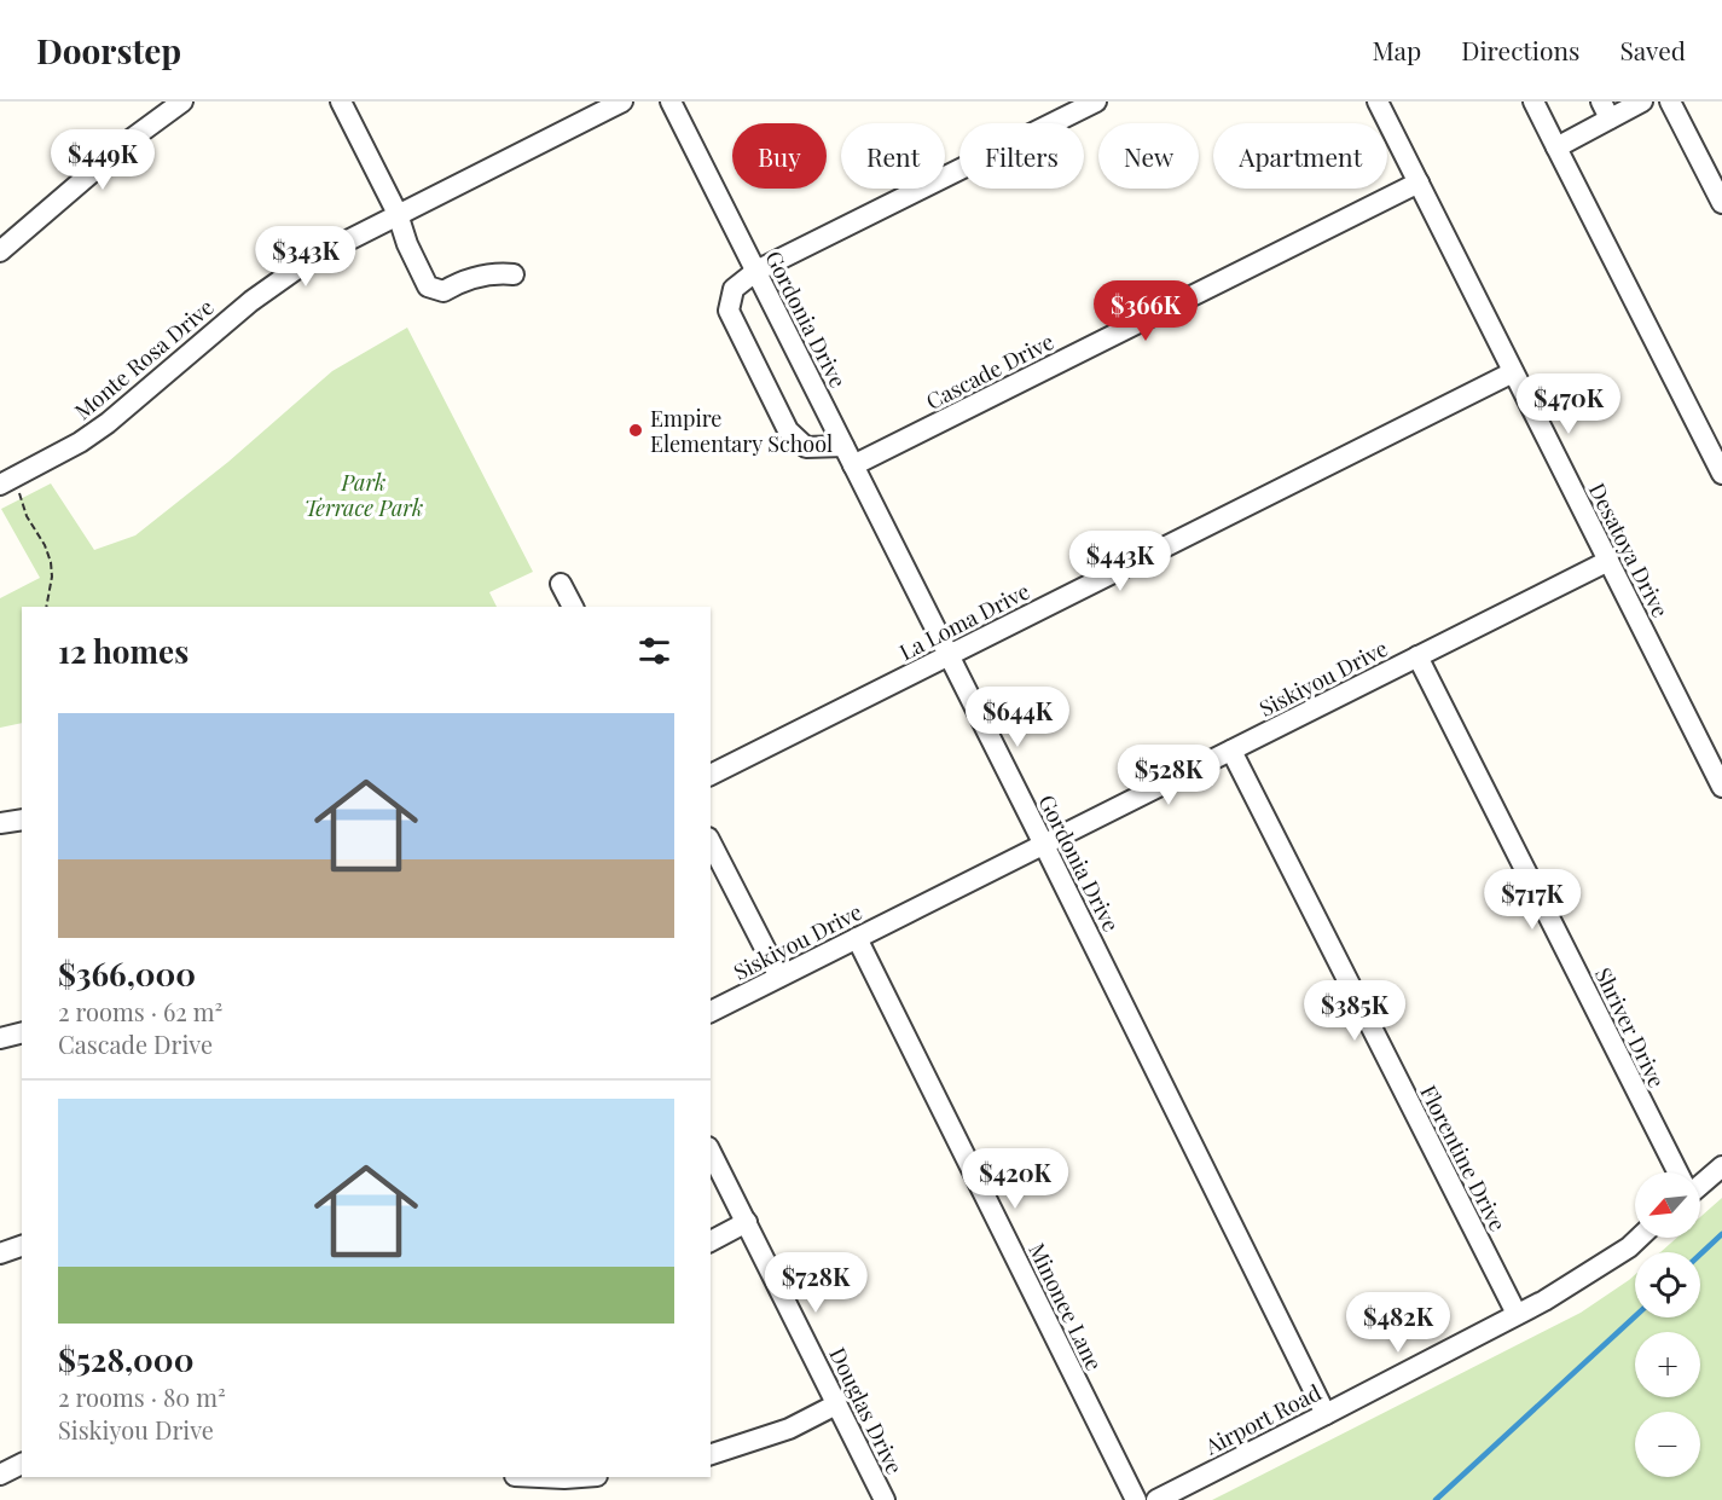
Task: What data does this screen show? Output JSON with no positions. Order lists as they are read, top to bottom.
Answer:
{
  "streets": {
    "street": [
      "Gordonia Drive",
      "Monte Rosa Drive",
      "Cascade Drive",
      "Desatoya Drive",
      "La Loma Drive",
      "Siskiyou Drive",
      "Shriver Drive",
      "Florentine Drive",
      "Minonee Lane",
      "Douglas Drive",
      "Airport Road"
    ]
  },
  "crossings": [
    ["Gordonia Drive", "Cascade Drive"],
    ["Gordonia Drive", "La Loma Drive"],
    ["Gordonia Drive", "Siskiyou Drive"],
    ["Gordonia Drive", "Airport Road"],
    ["Cascade Drive", "Desatoya Drive"],
    ["Desatoya Drive", "La Loma Drive"],
    ["Desatoya Drive", "Siskiyou Drive"],
    ["Siskiyou Drive", "Shriver Drive"],
    ["Siskiyou Drive", "Florentine Drive"],
    ["Siskiyou Drive", "Minonee Lane"],
    ["Florentine Drive", "Airport Road"]
  ],
  "parks": ["Park Terrace Park"],
  "places": ["Empire Elementary School"],
  "north": "bottom left",
  "page": {
    "header": "Doorstep",
    "nav": ["Map", "Directions", "Saved"],
    "chip": [
      "Buy",
      "Rent",
      "Filters",
      "New",
      "Apartment"
    ],
    "price": [
      "$449K",
      "$343K",
      "$366K",
      "$470K",
      "$443K",
      "$644K",
      "$528K",
      "$717K",
      "$385K",
      "$420K",
      "$728K",
      "$482K"
    ],
    "heading": "12 homes",
    "list": [
      {
        "name": "$366,000",
        "note": "2 rooms · 62 m² · Cascade Drive"
      },
      {
        "name": "$528,000",
        "note": "2 rooms · 80 m² · Siskiyou Drive"
      }
    ],
    "map_buttons": ["+", "−"]
  }
}
